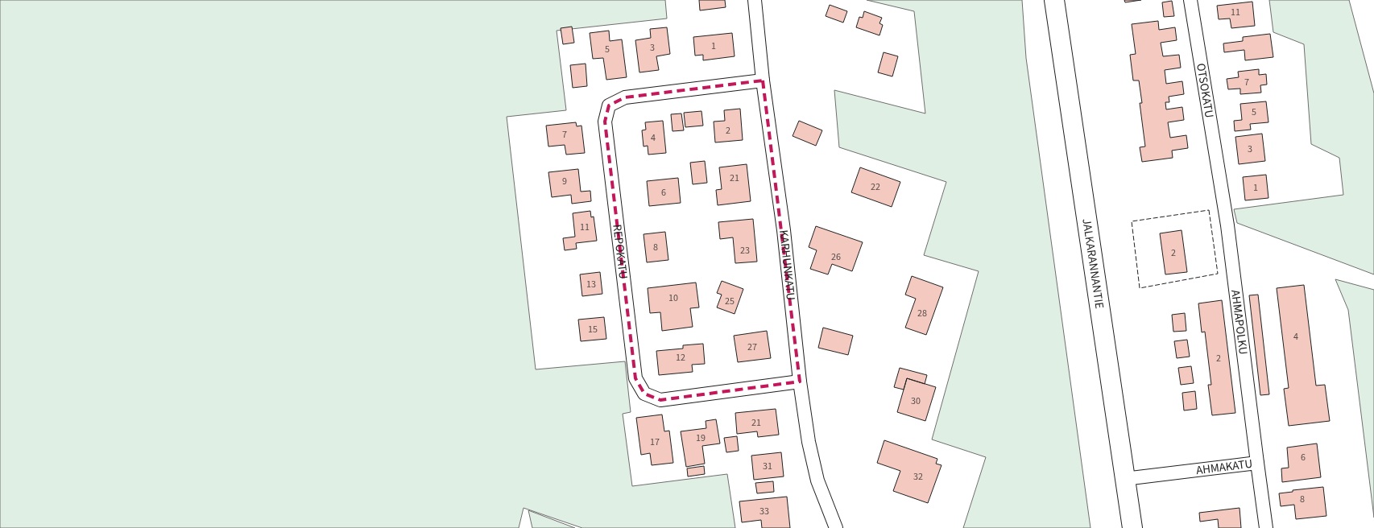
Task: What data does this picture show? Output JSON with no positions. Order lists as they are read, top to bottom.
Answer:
{
  "streets": {
    "main road": ["JALKARANNANTIE"],
    "street": [
      "OTSOKATU",
      "REPOKATU",
      "KARHUNKATU",
      "AHMAPOLKU",
      "AHMAKATU"
    ]
  },
  "crossings": [
    ["OTSOKATU", "AHMAPOLKU"],
    ["REPOKATU", "KARHUNKATU"],
    ["JALKARANNANTIE", "AHMAKATU"],
    ["AHMAPOLKU", "AHMAKATU"]
  ],
  "house_numbers": [
    "11",
    "1",
    "3",
    "5",
    "7",
    "5",
    "2",
    "7",
    "4",
    "3",
    "21",
    "9",
    "22",
    "1",
    "6",
    "11",
    "8",
    "23",
    "2",
    "26",
    "13",
    "10",
    "25",
    "28",
    "15",
    "4",
    "27",
    "12",
    "2",
    "30",
    "21",
    "19",
    "17",
    "6",
    "31",
    "32",
    "8",
    "33"
  ]
}
